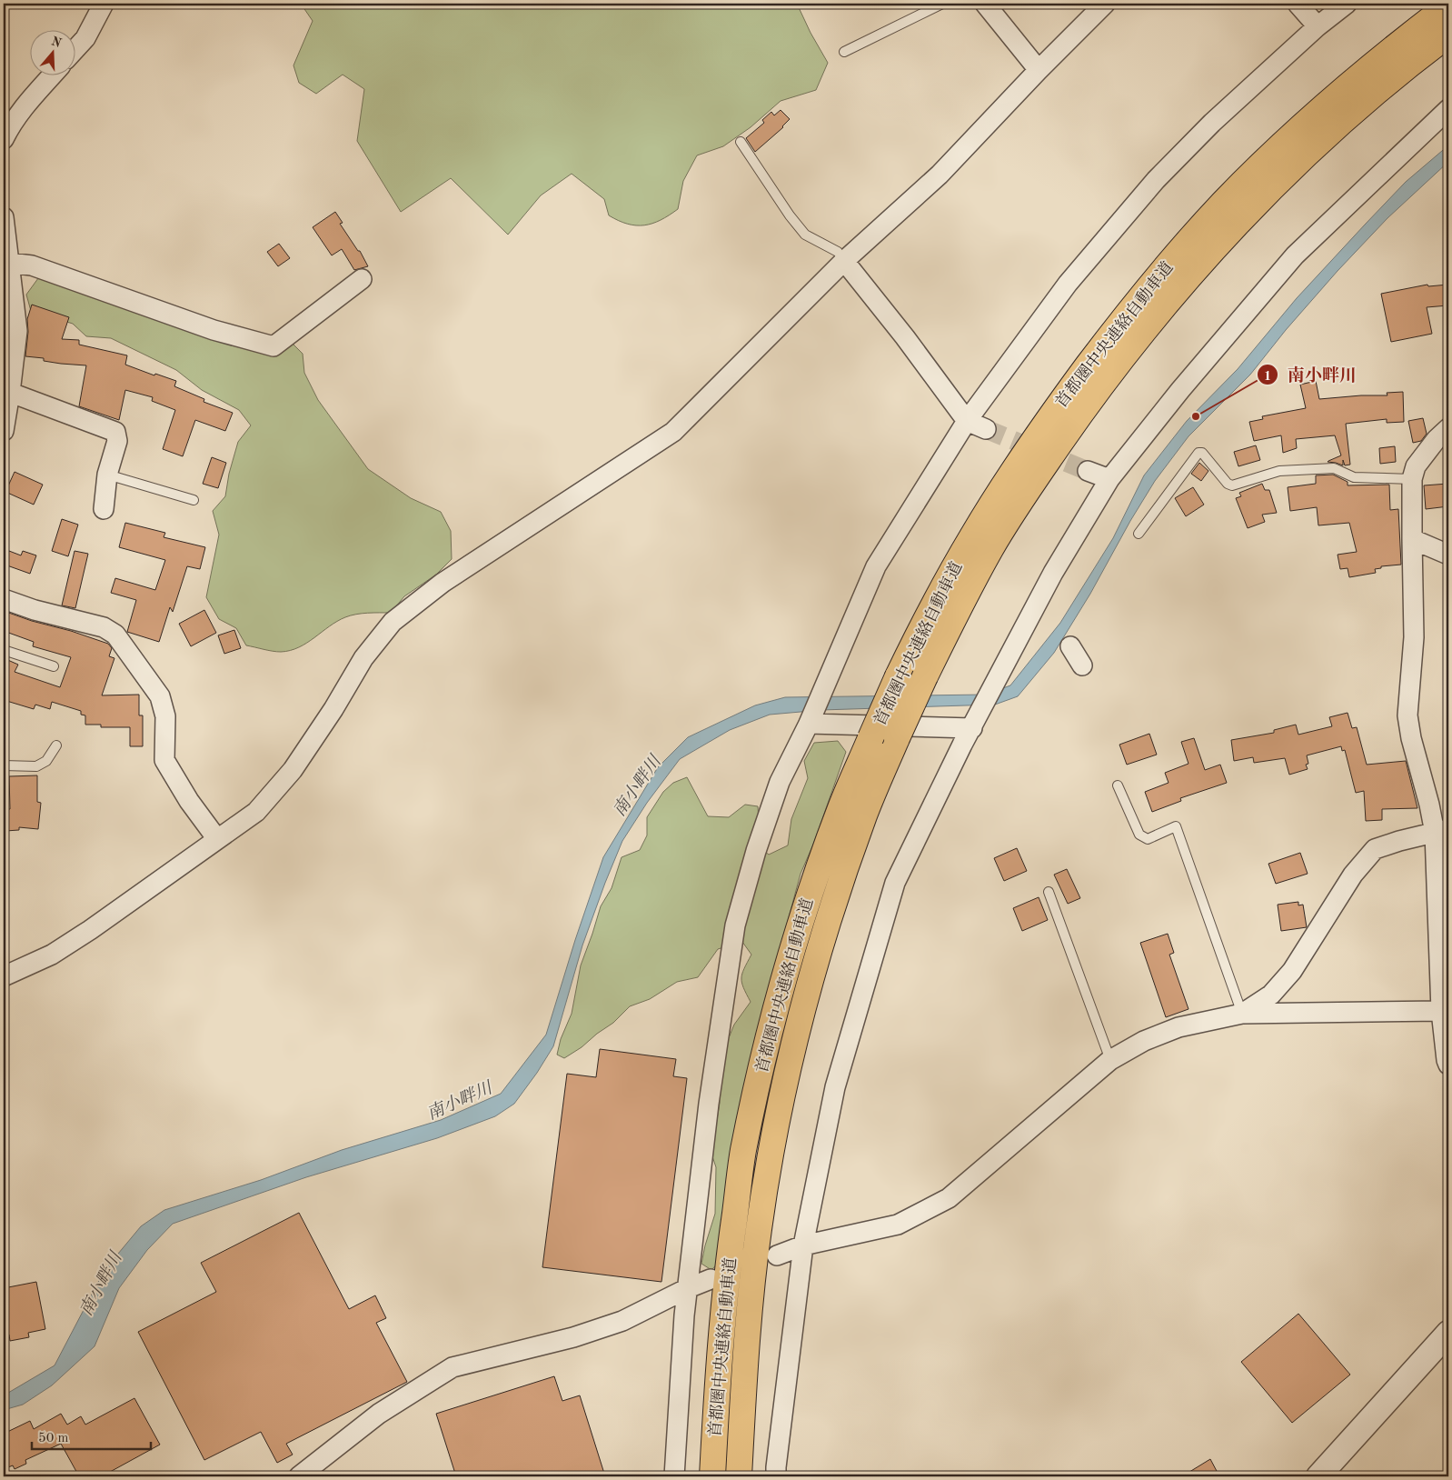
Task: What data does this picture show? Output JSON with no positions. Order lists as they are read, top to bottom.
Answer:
{
  "streets": {
    "highway": ["首都圏中央連絡自動車道"]
  },
  "water": ["南小畔川"],
  "places": ["南小畔川"],
  "scale_bar": "50 m",
  "north": "top"
}
